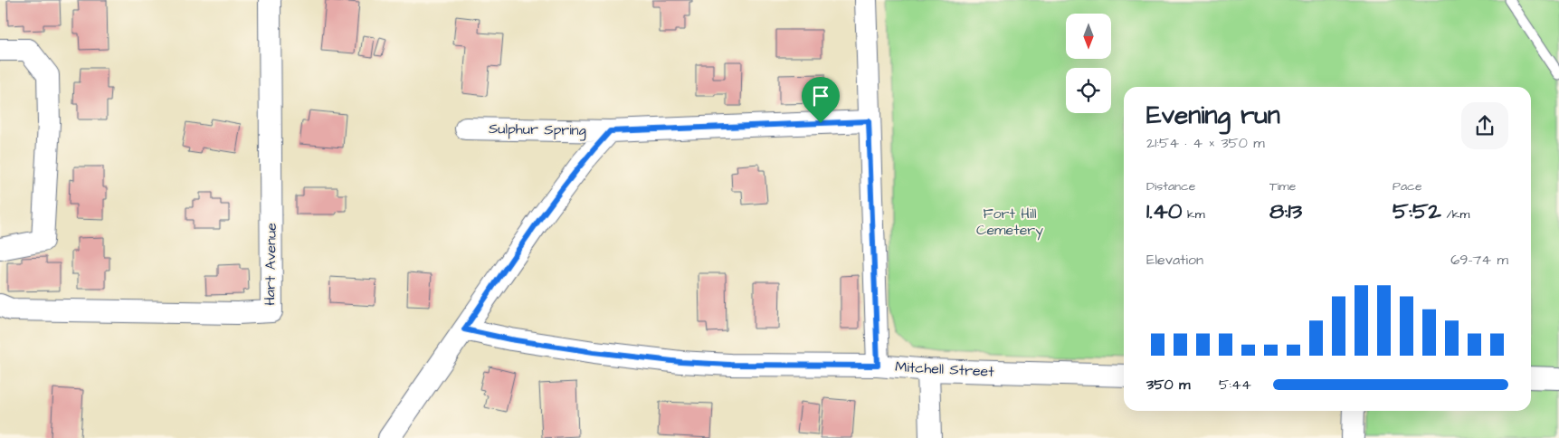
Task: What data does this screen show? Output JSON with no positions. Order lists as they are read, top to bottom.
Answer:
{
  "streets": {
    "street": ["Sulphur Spring", "Hart Avenue", "Mitchell Street"]
  },
  "crossings": [
    ["Sulphur Spring", "Mitchell Street"]
  ],
  "parks": ["Fort Hill Cemetery"],
  "north": "bottom",
  "page": {
    "heading": ["Evening run", "21:54 · 4 × 350 m"],
    "stats": [
      ["Distance", "1.40 km"],
      ["Time", "8:13"],
      ["Pace", "5:52 /km"]
    ],
    "chart": ["Elevation", "69–74 m"],
    "list": [
      {
        "name": "350 m",
        "note": "5:44"
      }
    ]
  }
}
